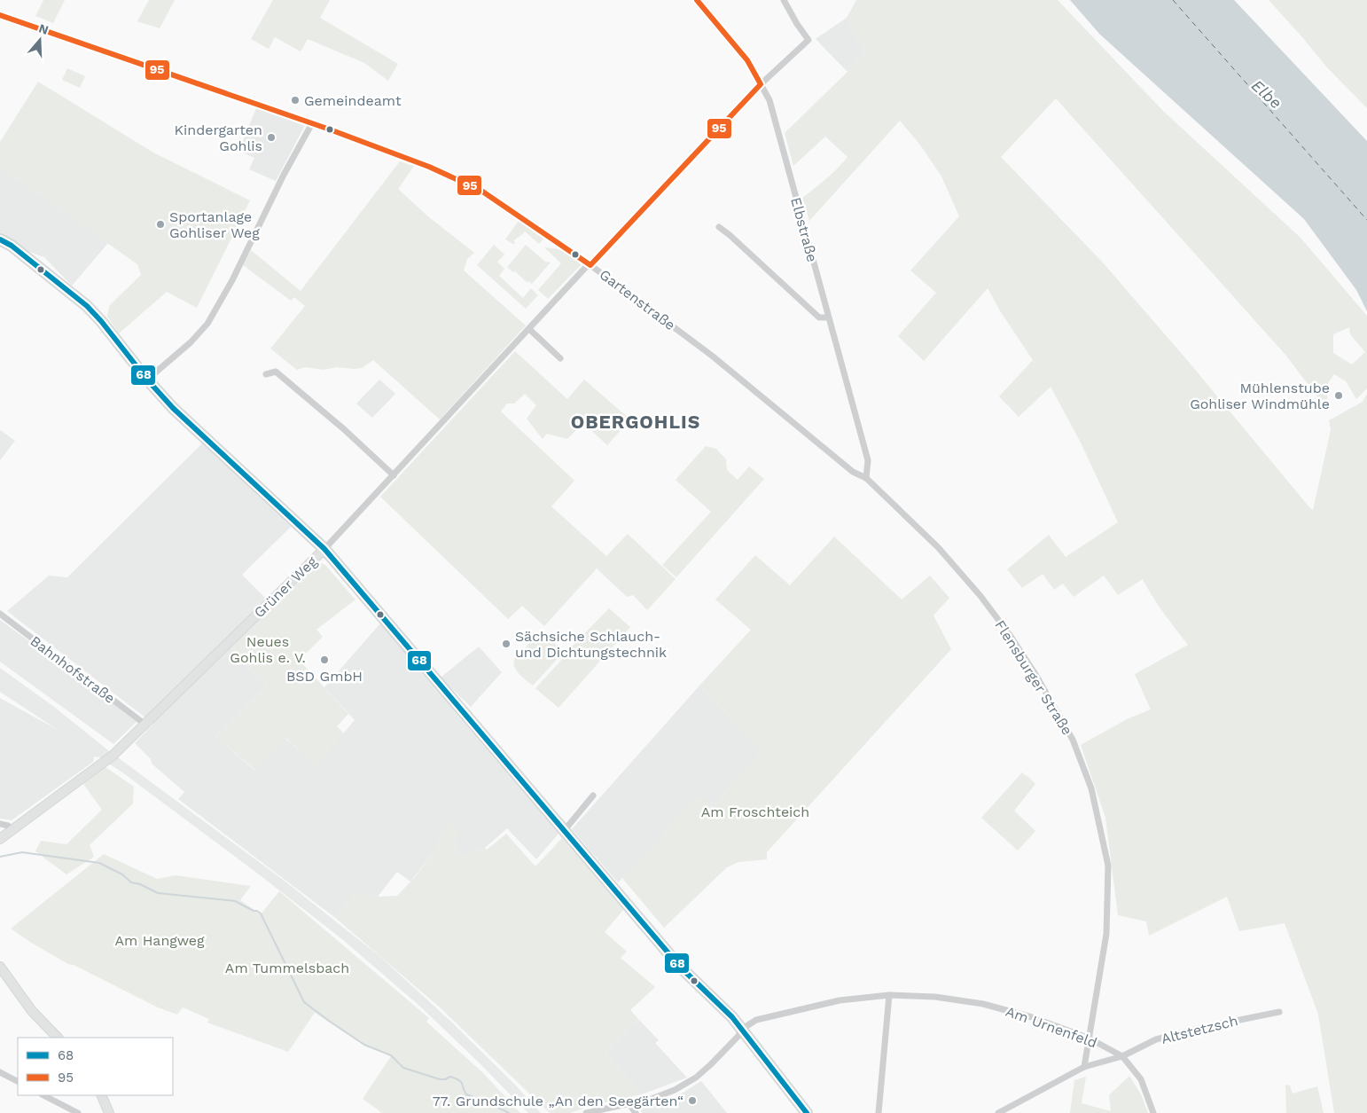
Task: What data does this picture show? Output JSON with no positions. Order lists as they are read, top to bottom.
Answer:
{
  "streets": {
    "street": [
      "Elbstraße",
      "Gartenstraße",
      "Grüner Weg",
      "Bahnhofstraße",
      "Flensburger Straße",
      "Am Urnenfeld",
      "Altstetzsch"
    ]
  },
  "crossings": [
    ["Elbstraße", "Gartenstraße"],
    ["Elbstraße", "Grüner Weg"],
    ["Gartenstraße", "Grüner Weg"],
    ["Gartenstraße", "Flensburger Straße"],
    ["Grüner Weg", "Bahnhofstraße"],
    ["Flensburger Straße", "Am Urnenfeld"],
    ["Flensburger Straße", "Altstetzsch"],
    ["Am Urnenfeld", "Altstetzsch"]
  ],
  "districts": ["OBERGOHLIS"],
  "water": ["Elbe"],
  "parks": [
    "Neues Gohlis e. V.",
    "Am Froschteich",
    "Am Hangweg",
    "Am Tummelsbach"
  ],
  "places": [
    "Gemeindeamt",
    "Kindergarten Gohlis",
    "Sportanlage Gohliser Weg",
    "Mühlenstube Gohliser Windmühle",
    "Sächsiche Schlauch- und Dichtungstechnik",
    "BSD GmbH",
    "77. Grundschule „An den Seegärten“"
  ],
  "lines": ["transit line 95", "transit line 68"],
  "legend": ["68", "95"],
  "north": "top"
}
